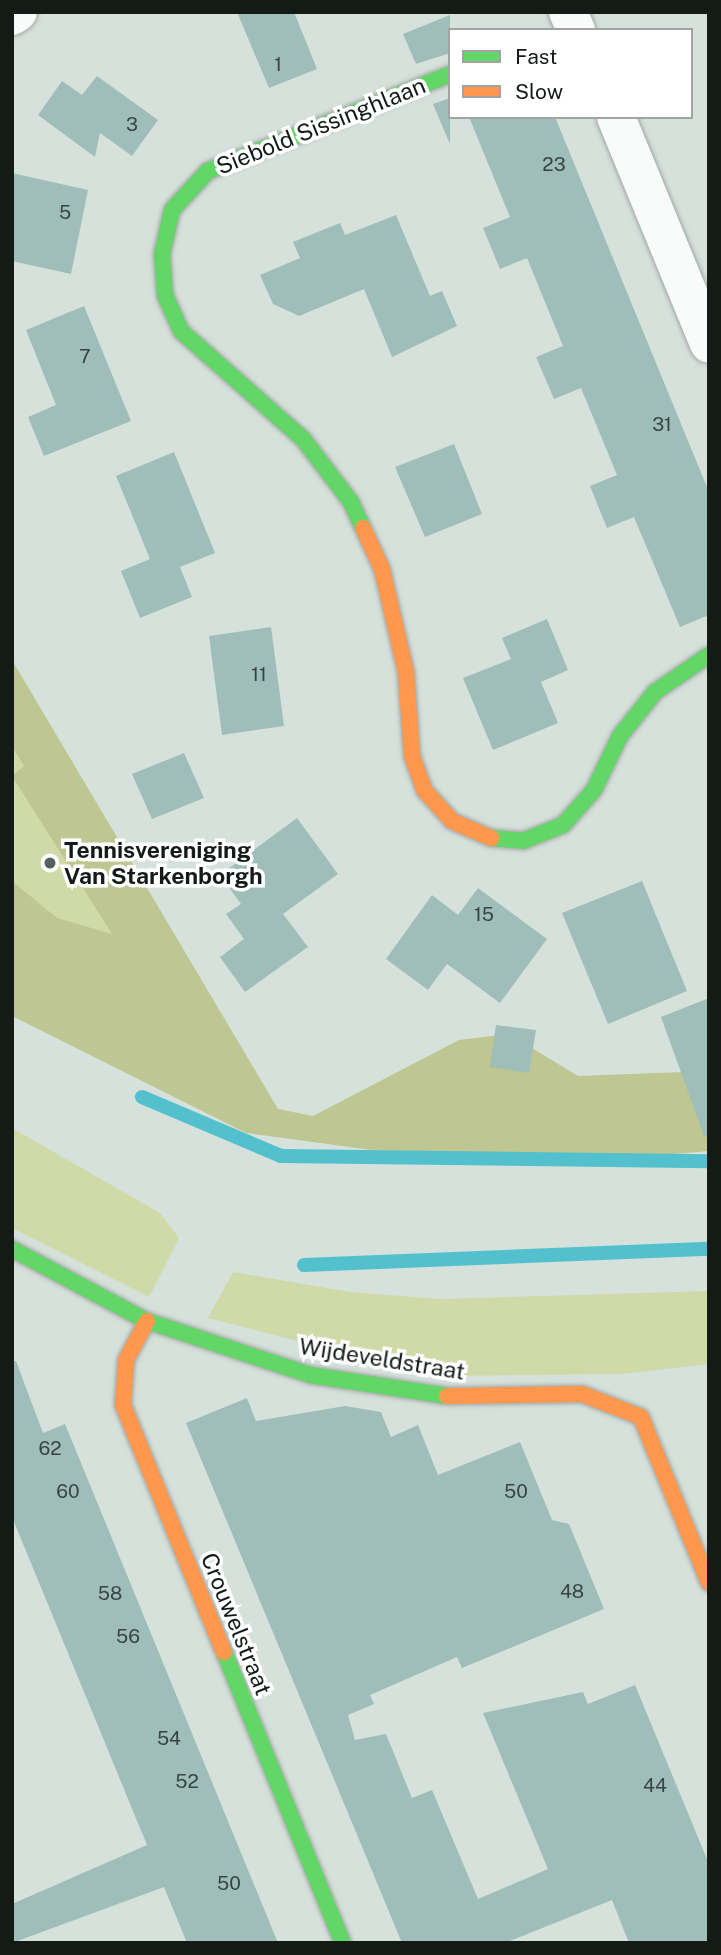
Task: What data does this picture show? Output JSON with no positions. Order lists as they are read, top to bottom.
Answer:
{
  "streets": {
    "street": ["Siebold Sissinghlaan", "Wijdeveldstraat", "Crouwelstraat"]
  },
  "crossings": [
    ["Wijdeveldstraat", "Crouwelstraat"]
  ],
  "places": ["Tennisvereniging Van Starkenborgh"],
  "house_numbers": [
    "1",
    "3",
    "23",
    "5",
    "7",
    "31",
    "11",
    "15",
    "62",
    "60",
    "50",
    "48",
    "58",
    "56",
    "54",
    "52",
    "44",
    "50"
  ],
  "legend": ["Fast", "Slow"]
}
